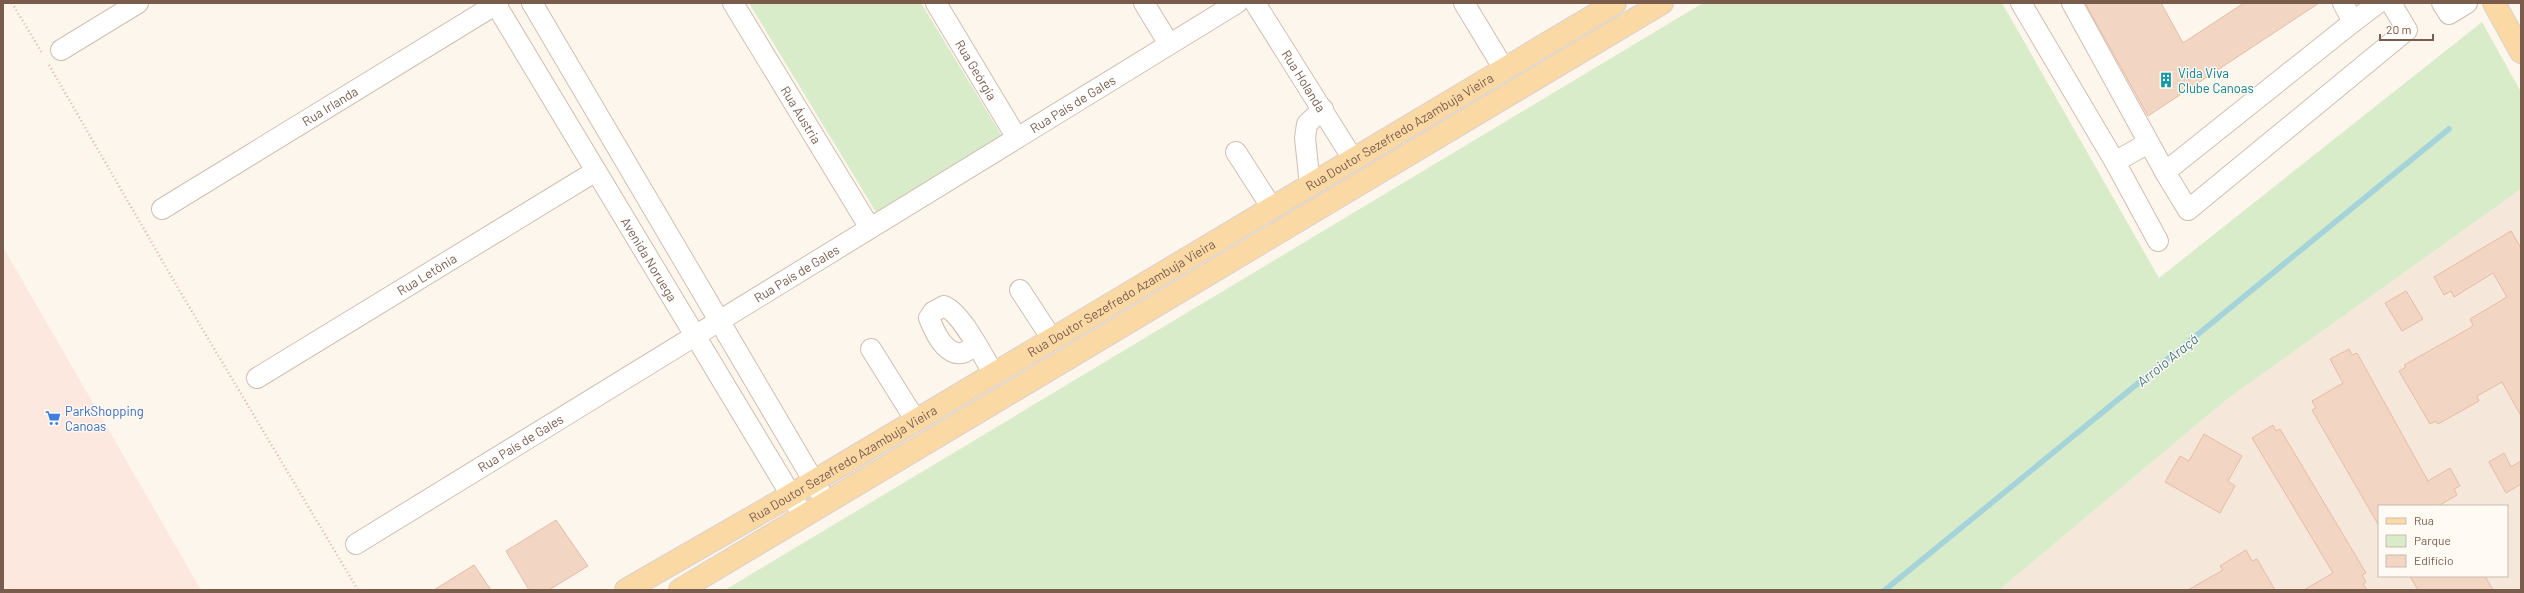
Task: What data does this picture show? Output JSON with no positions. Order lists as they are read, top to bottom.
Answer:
{
  "streets": {
    "main road": ["Rua Doutor Sezefredo Azambuja Vieira"],
    "street": [
      "Rua Geórgia",
      "Rua Holanda",
      "Rua País de Gales",
      "Rua Irlanda",
      "Rua Áustria",
      "Avenida Noruega",
      "Rua Letônia"
    ]
  },
  "crossings": [
    ["Rua Geórgia", "Rua País de Gales"],
    ["Rua Holanda", "Rua Doutor Sezefredo Azambuja Vieira"],
    ["Rua País de Gales", "Rua Áustria"],
    ["Rua País de Gales", "Avenida Noruega"],
    ["Rua Irlanda", "Avenida Noruega"],
    ["Rua Doutor Sezefredo Azambuja Vieira", "Avenida Noruega"],
    ["Avenida Noruega", "Rua Letônia"]
  ],
  "water": ["Arroio Araçá"],
  "places": {
    "building": ["Vida Viva Clube Canoas"],
    "supermarket": ["ParkShopping Canoas"]
  },
  "legend": ["Rua", "Parque", "Edifício"],
  "scale_bar": "20 m"
}
